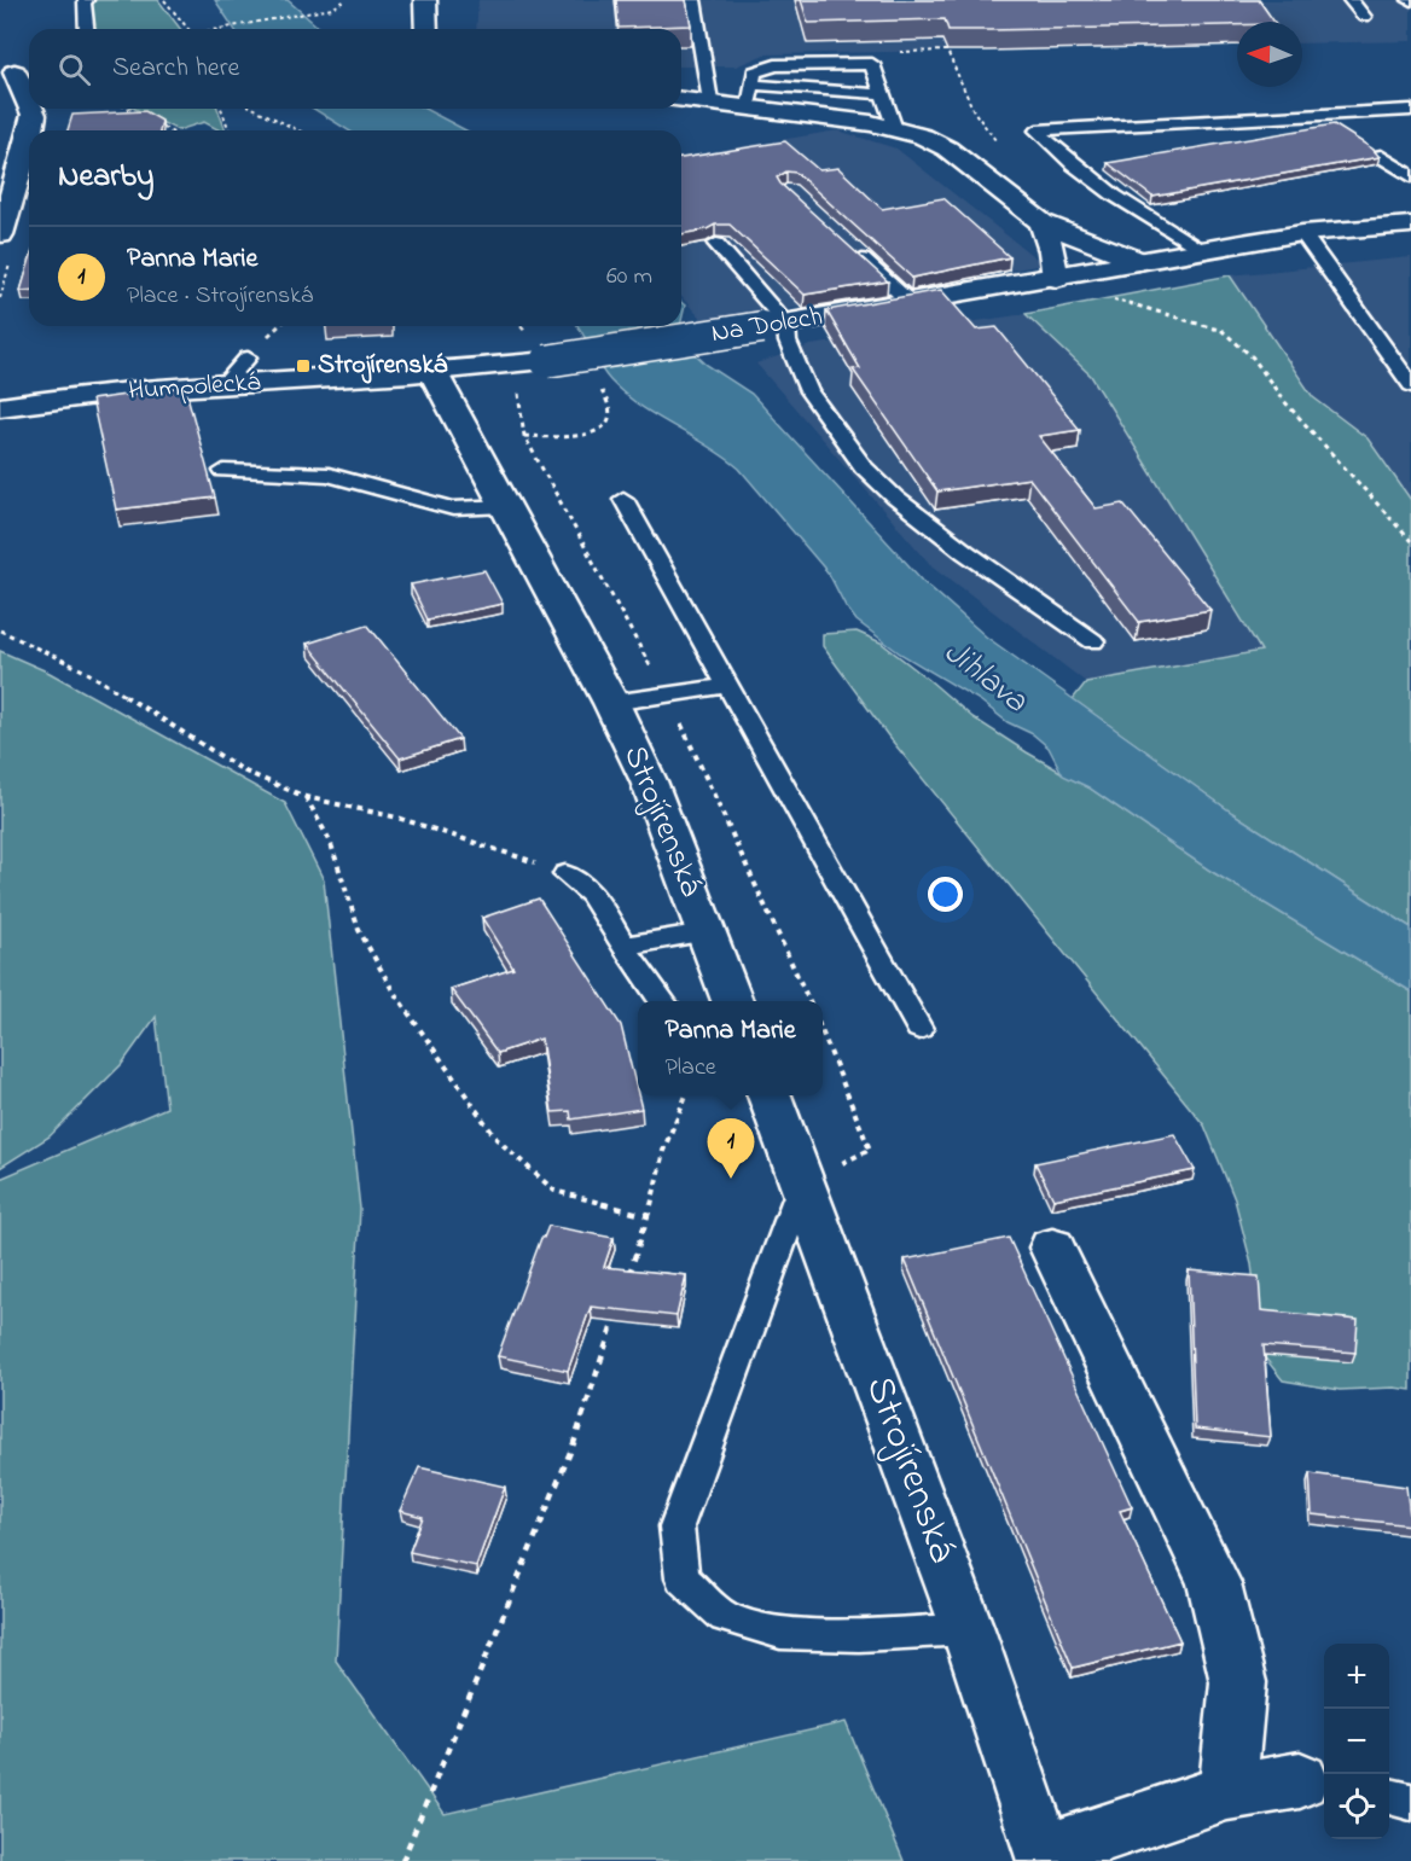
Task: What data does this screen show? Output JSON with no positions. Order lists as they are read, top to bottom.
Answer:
{
  "streets": {
    "street": ["Na Dolech", "Humpolecká", "Strojírenská"]
  },
  "crossings": [
    ["Na Dolech", "Humpolecká"],
    ["Na Dolech", "Strojírenská"],
    ["Humpolecká", "Strojírenská"]
  ],
  "water": ["Jihlava"],
  "places": {
    "transit": ["Strojírenská"]
  },
  "north": "left",
  "page": {
    "search": "Search here",
    "heading": "Nearby",
    "list": [
      {
        "mark": "1",
        "name": "Panna Marie",
        "note": "Place · Strojírenská",
        "value": "60 m"
      }
    ],
    "popup": ["Panna Marie", "Place"],
    "pins": "1",
    "map_buttons": ["+", "−"]
  }
}
